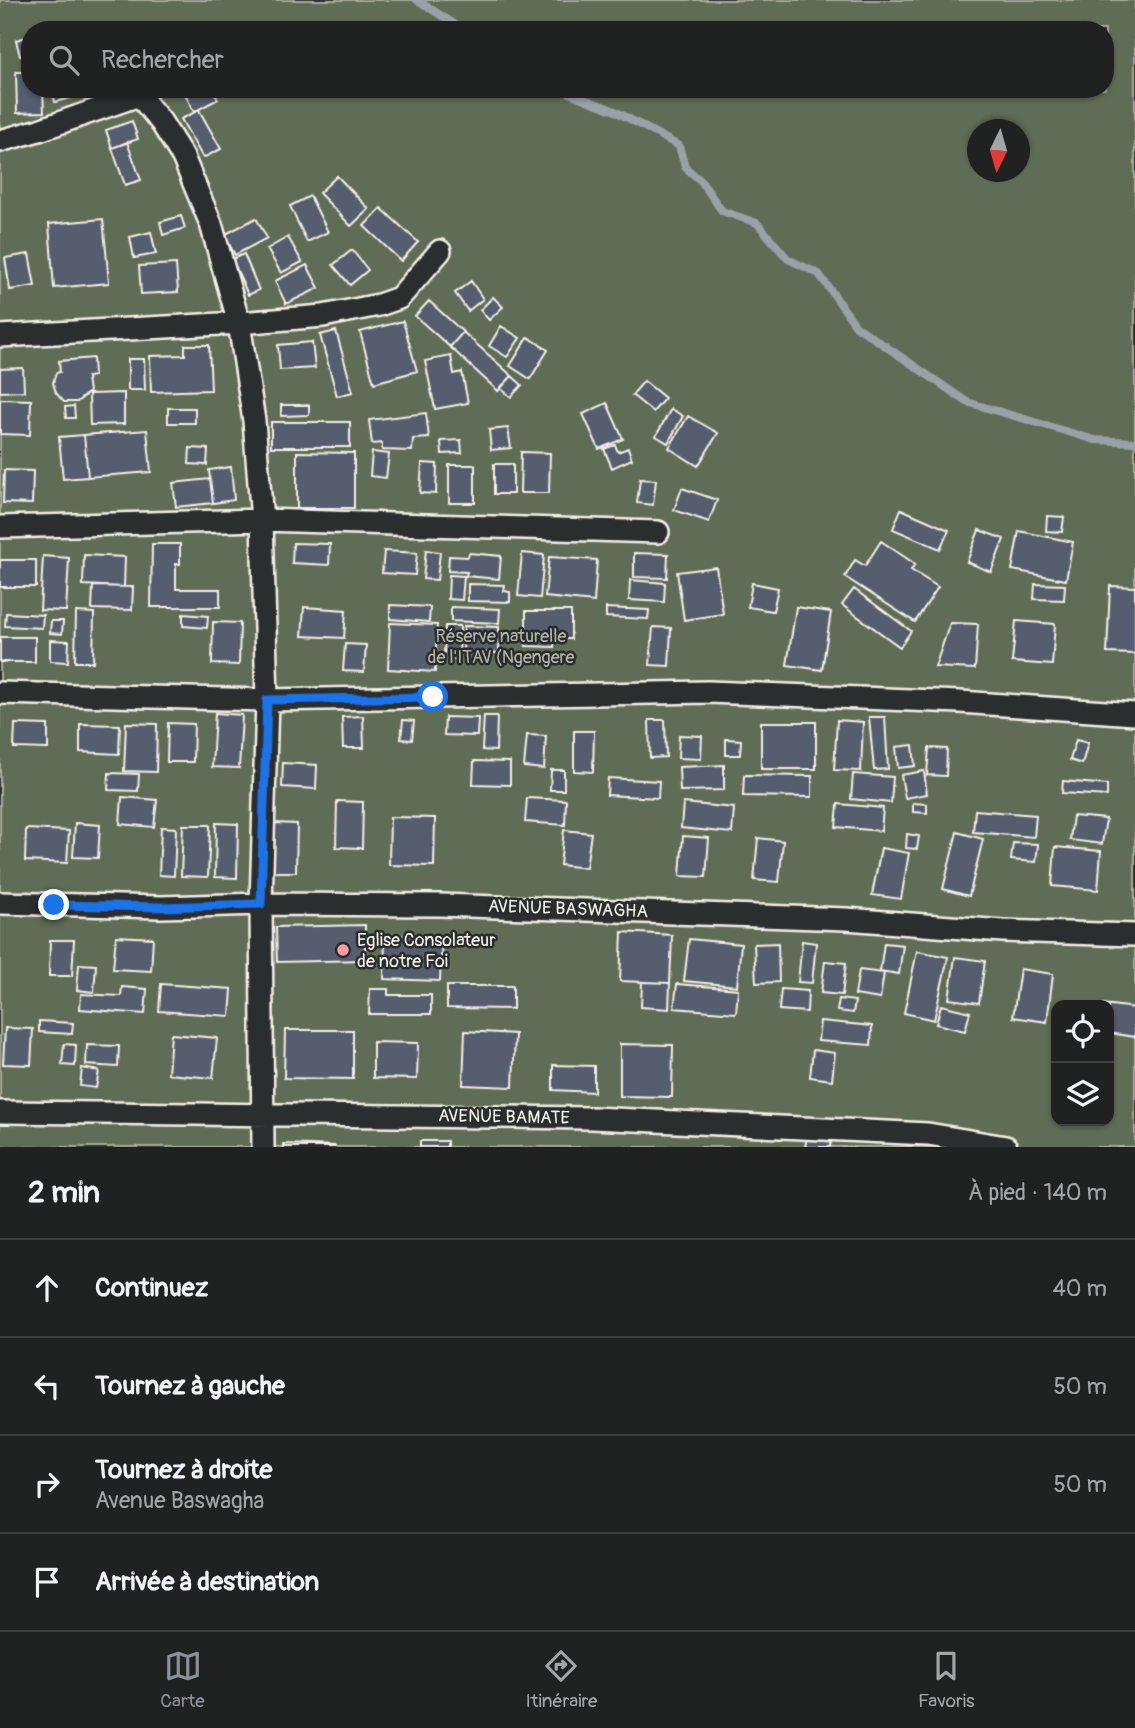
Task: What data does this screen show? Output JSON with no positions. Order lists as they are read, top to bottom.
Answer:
{
  "streets": {
    "street": ["AVENUE BASWAGHA", "AVENUE BAMATE"]
  },
  "parks": ["Réserve naturelle de l'ITAV (Ngengere"],
  "places": ["Eglise Consolateur de notre Foi"],
  "north": "bottom",
  "page": {
    "search": "Rechercher",
    "heading": ["2 min", "À pied · 140 m"],
    "list": [
      ["Continuez", "40 m"],
      ["Tournez à gauche", "50 m"],
      ["Tournez à droite", "Avenue Baswagha", "50 m"],
      "Arrivée à destination"
    ],
    "nav": ["Carte", "Itinéraire", "Favoris"]
  }
}
